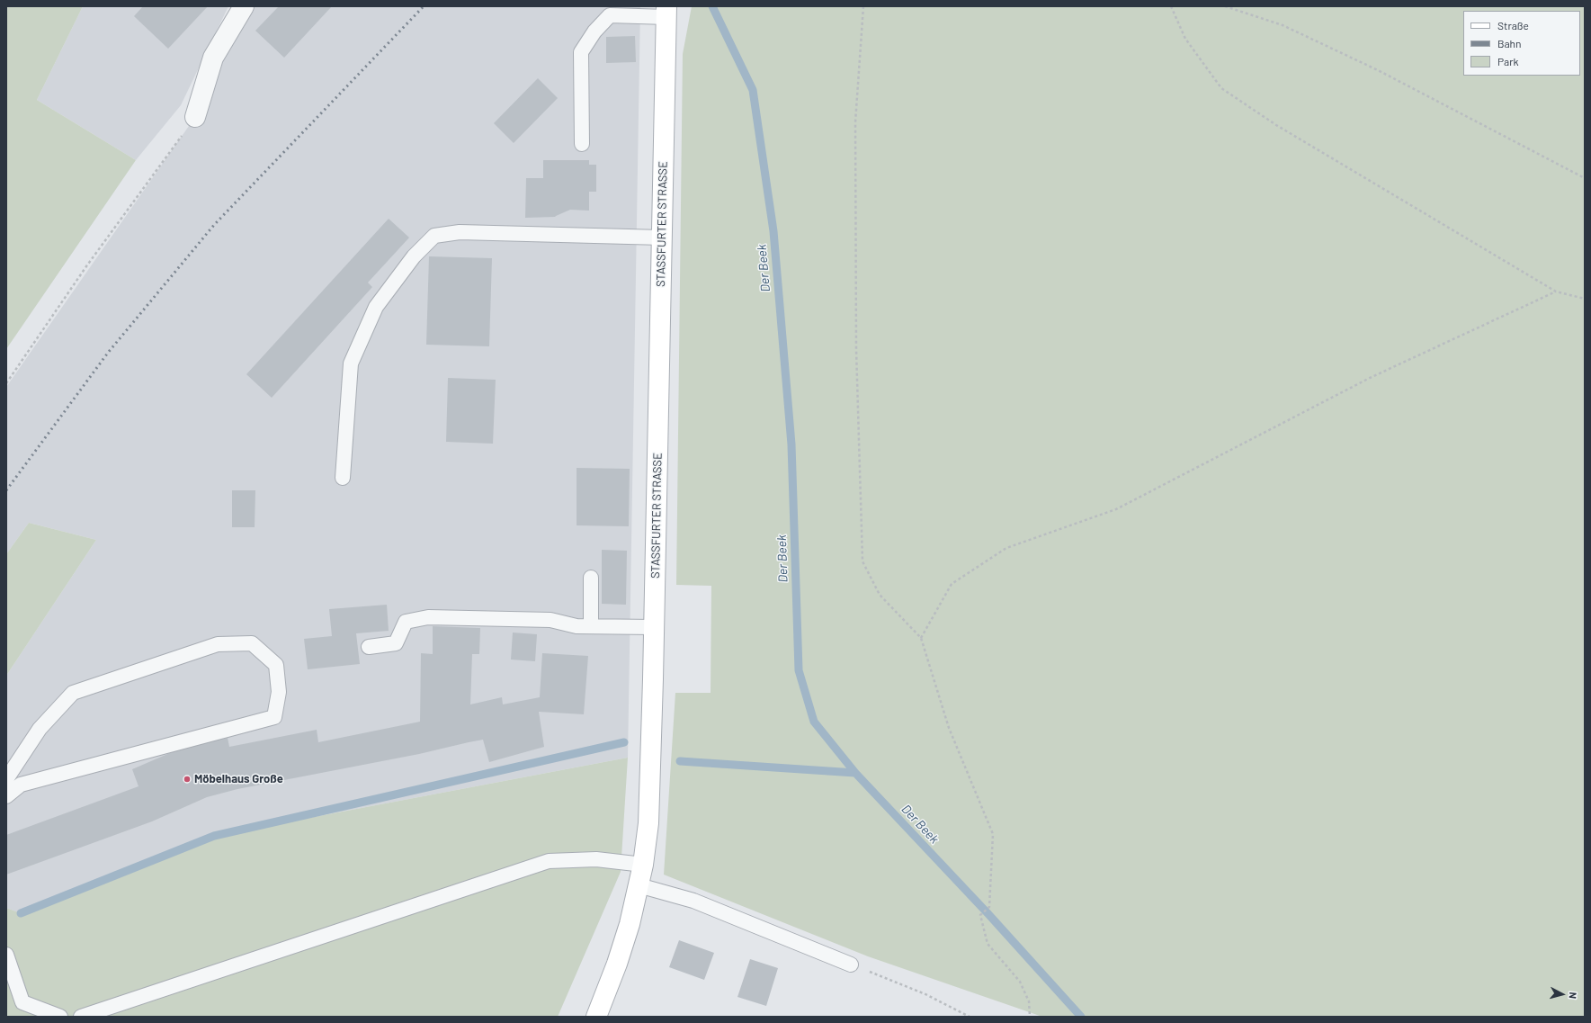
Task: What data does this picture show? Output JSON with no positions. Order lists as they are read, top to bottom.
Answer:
{
  "streets": {
    "main road": ["STASSFURTER STRASSE"]
  },
  "water": ["Der Beek"],
  "places": ["Möbelhaus Große"],
  "legend": ["Straße", "Bahn", "Park"],
  "north": "right"
}
